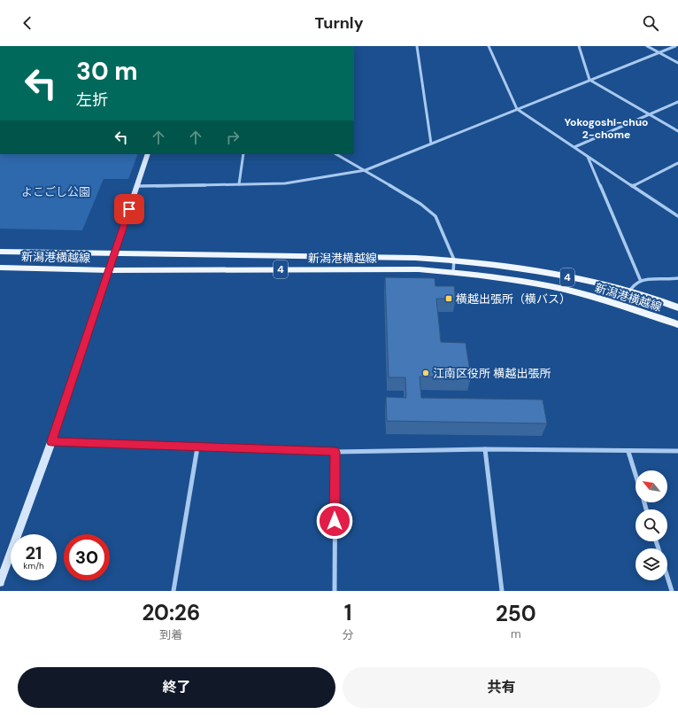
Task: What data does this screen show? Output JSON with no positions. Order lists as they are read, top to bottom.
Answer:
{
  "streets": {
    "main road": ["新潟港横越線", "4"]
  },
  "districts": ["Yokogoshi-chuo 2-chome"],
  "parks": ["よこごし公園"],
  "places": {
    "transit": ["横越出張所（横バス）"],
    "other": ["江南区役所 横越出張所"]
  },
  "north": "top left",
  "page": {
    "header": "Turnly",
    "turn": ["30 m", "左折"],
    "speed": "21 km/h",
    "limit": "30",
    "eta": [
      "20:26",
      "到着",
      "1",
      "分",
      "250",
      "m"
    ],
    "buttons": ["終了", "共有"]
  }
}
